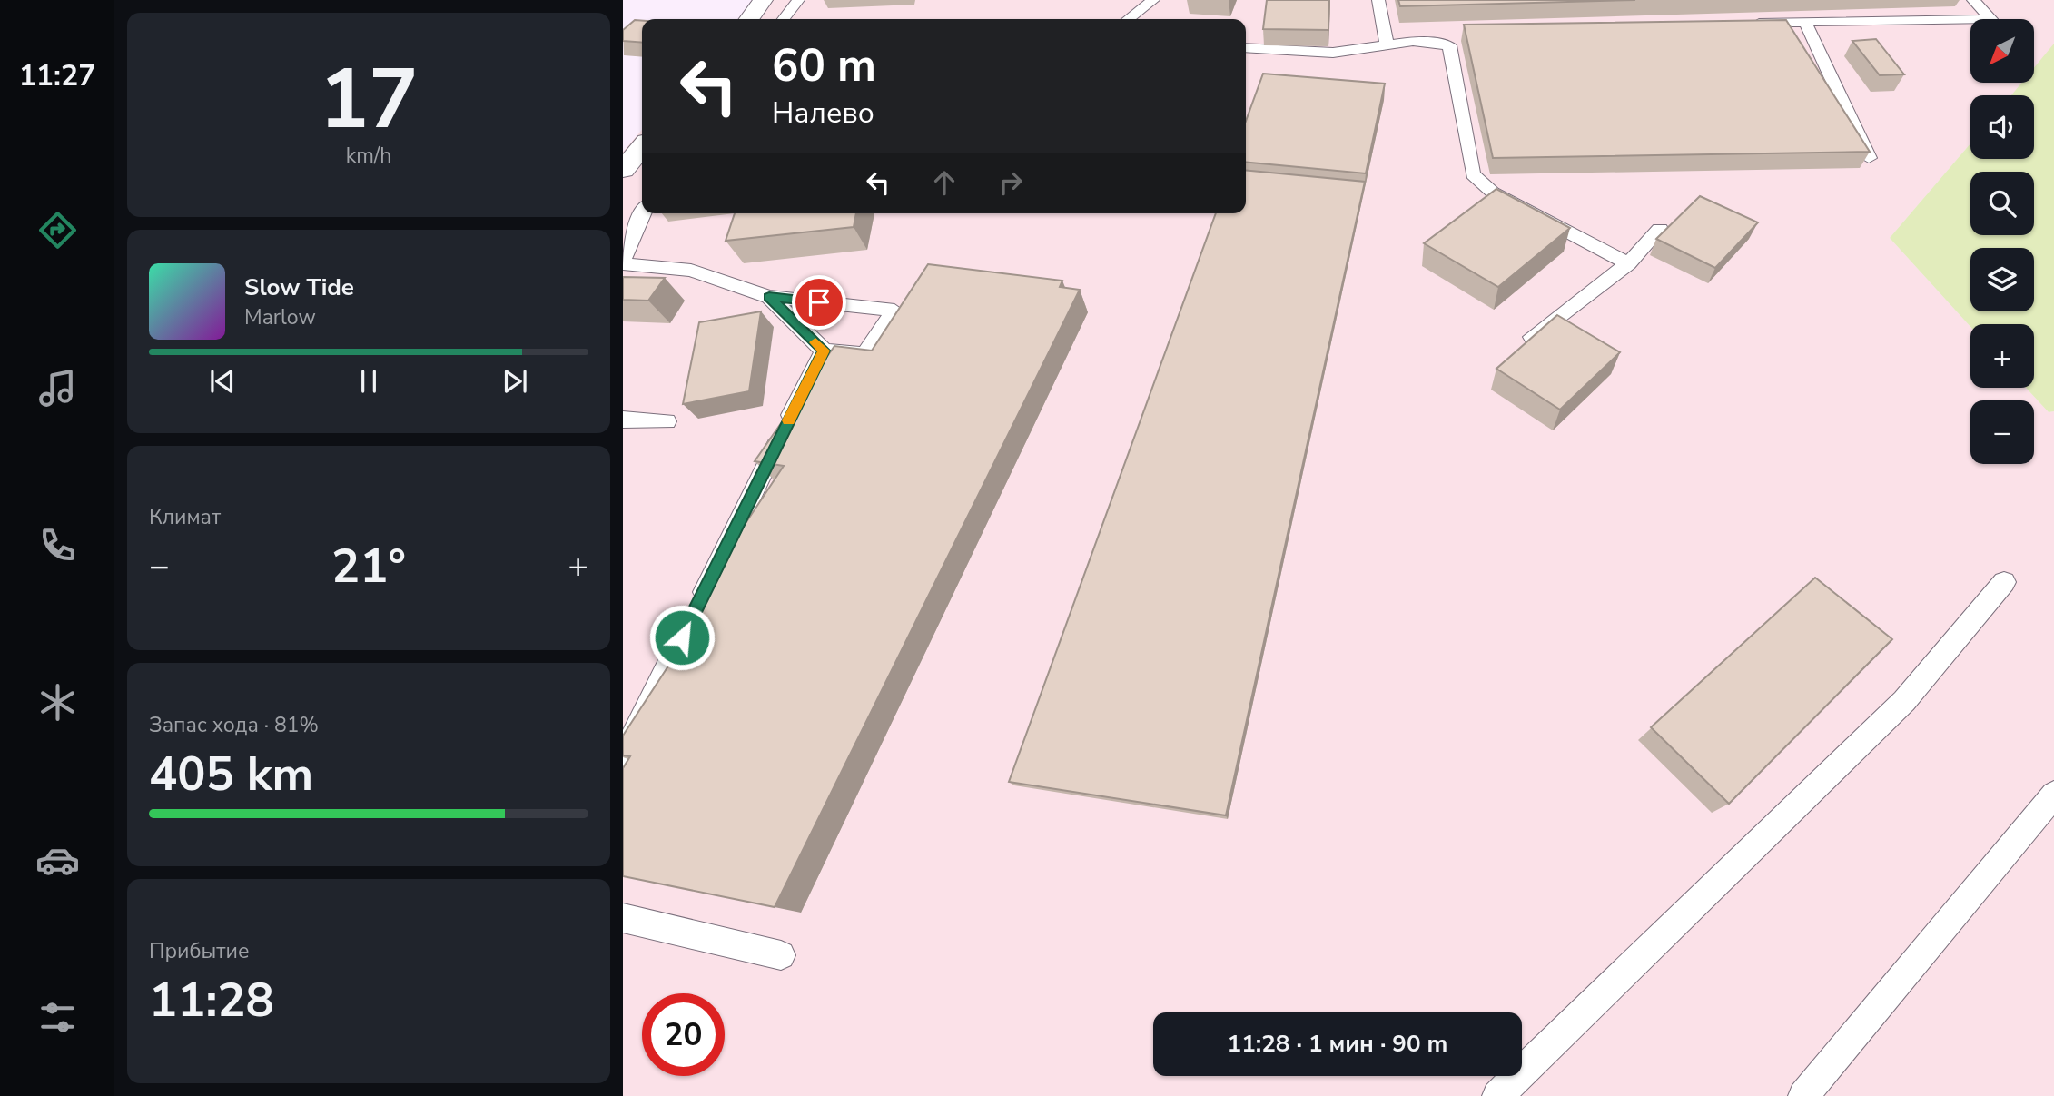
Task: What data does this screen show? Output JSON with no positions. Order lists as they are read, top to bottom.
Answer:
{
  "north": "bottom left",
  "page": {
    "tabs": "11:27",
    "tile": [
      ["17", "km/h"],
      "Климат",
      ["Запас хода · 81%", "405 km"],
      ["Прибытие", "11:28"]
    ],
    "map_buttons": ["+", "−"],
    "turn": ["60 m", "Налево"],
    "song": ["Slow Tide", "Marlow"],
    "heat": ["−", "21°", "+"],
    "limit": "20",
    "trip": "11:28 · 1 мин · 90 m"
  }
}
